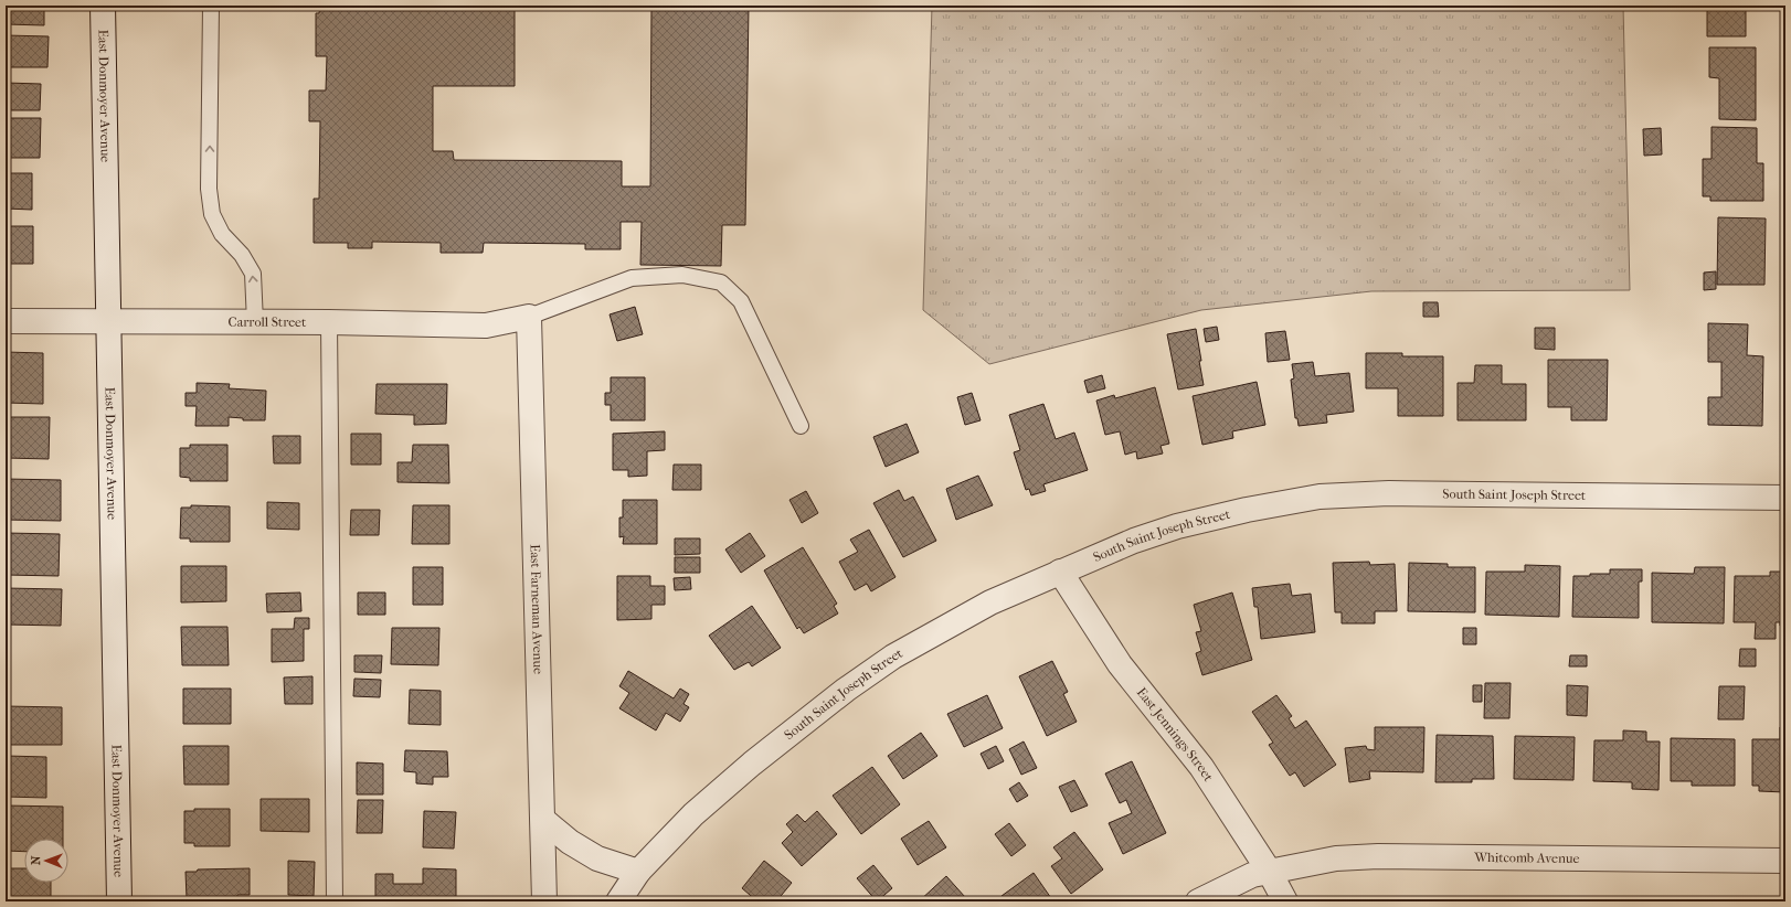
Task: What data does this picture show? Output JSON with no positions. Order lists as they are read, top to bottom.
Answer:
{
  "streets": {
    "street": [
      "East Donmoyer Avenue",
      "Carroll Street",
      "South Saint Joseph Street",
      "East Farneman Avenue",
      "East Jennings Street",
      "Whitcomb Avenue"
    ]
  },
  "crossings": [
    ["East Donmoyer Avenue", "Carroll Street"],
    ["Carroll Street", "East Farneman Avenue"],
    ["South Saint Joseph Street", "East Jennings Street"],
    ["East Jennings Street", "Whitcomb Avenue"]
  ],
  "north": "left"
}
